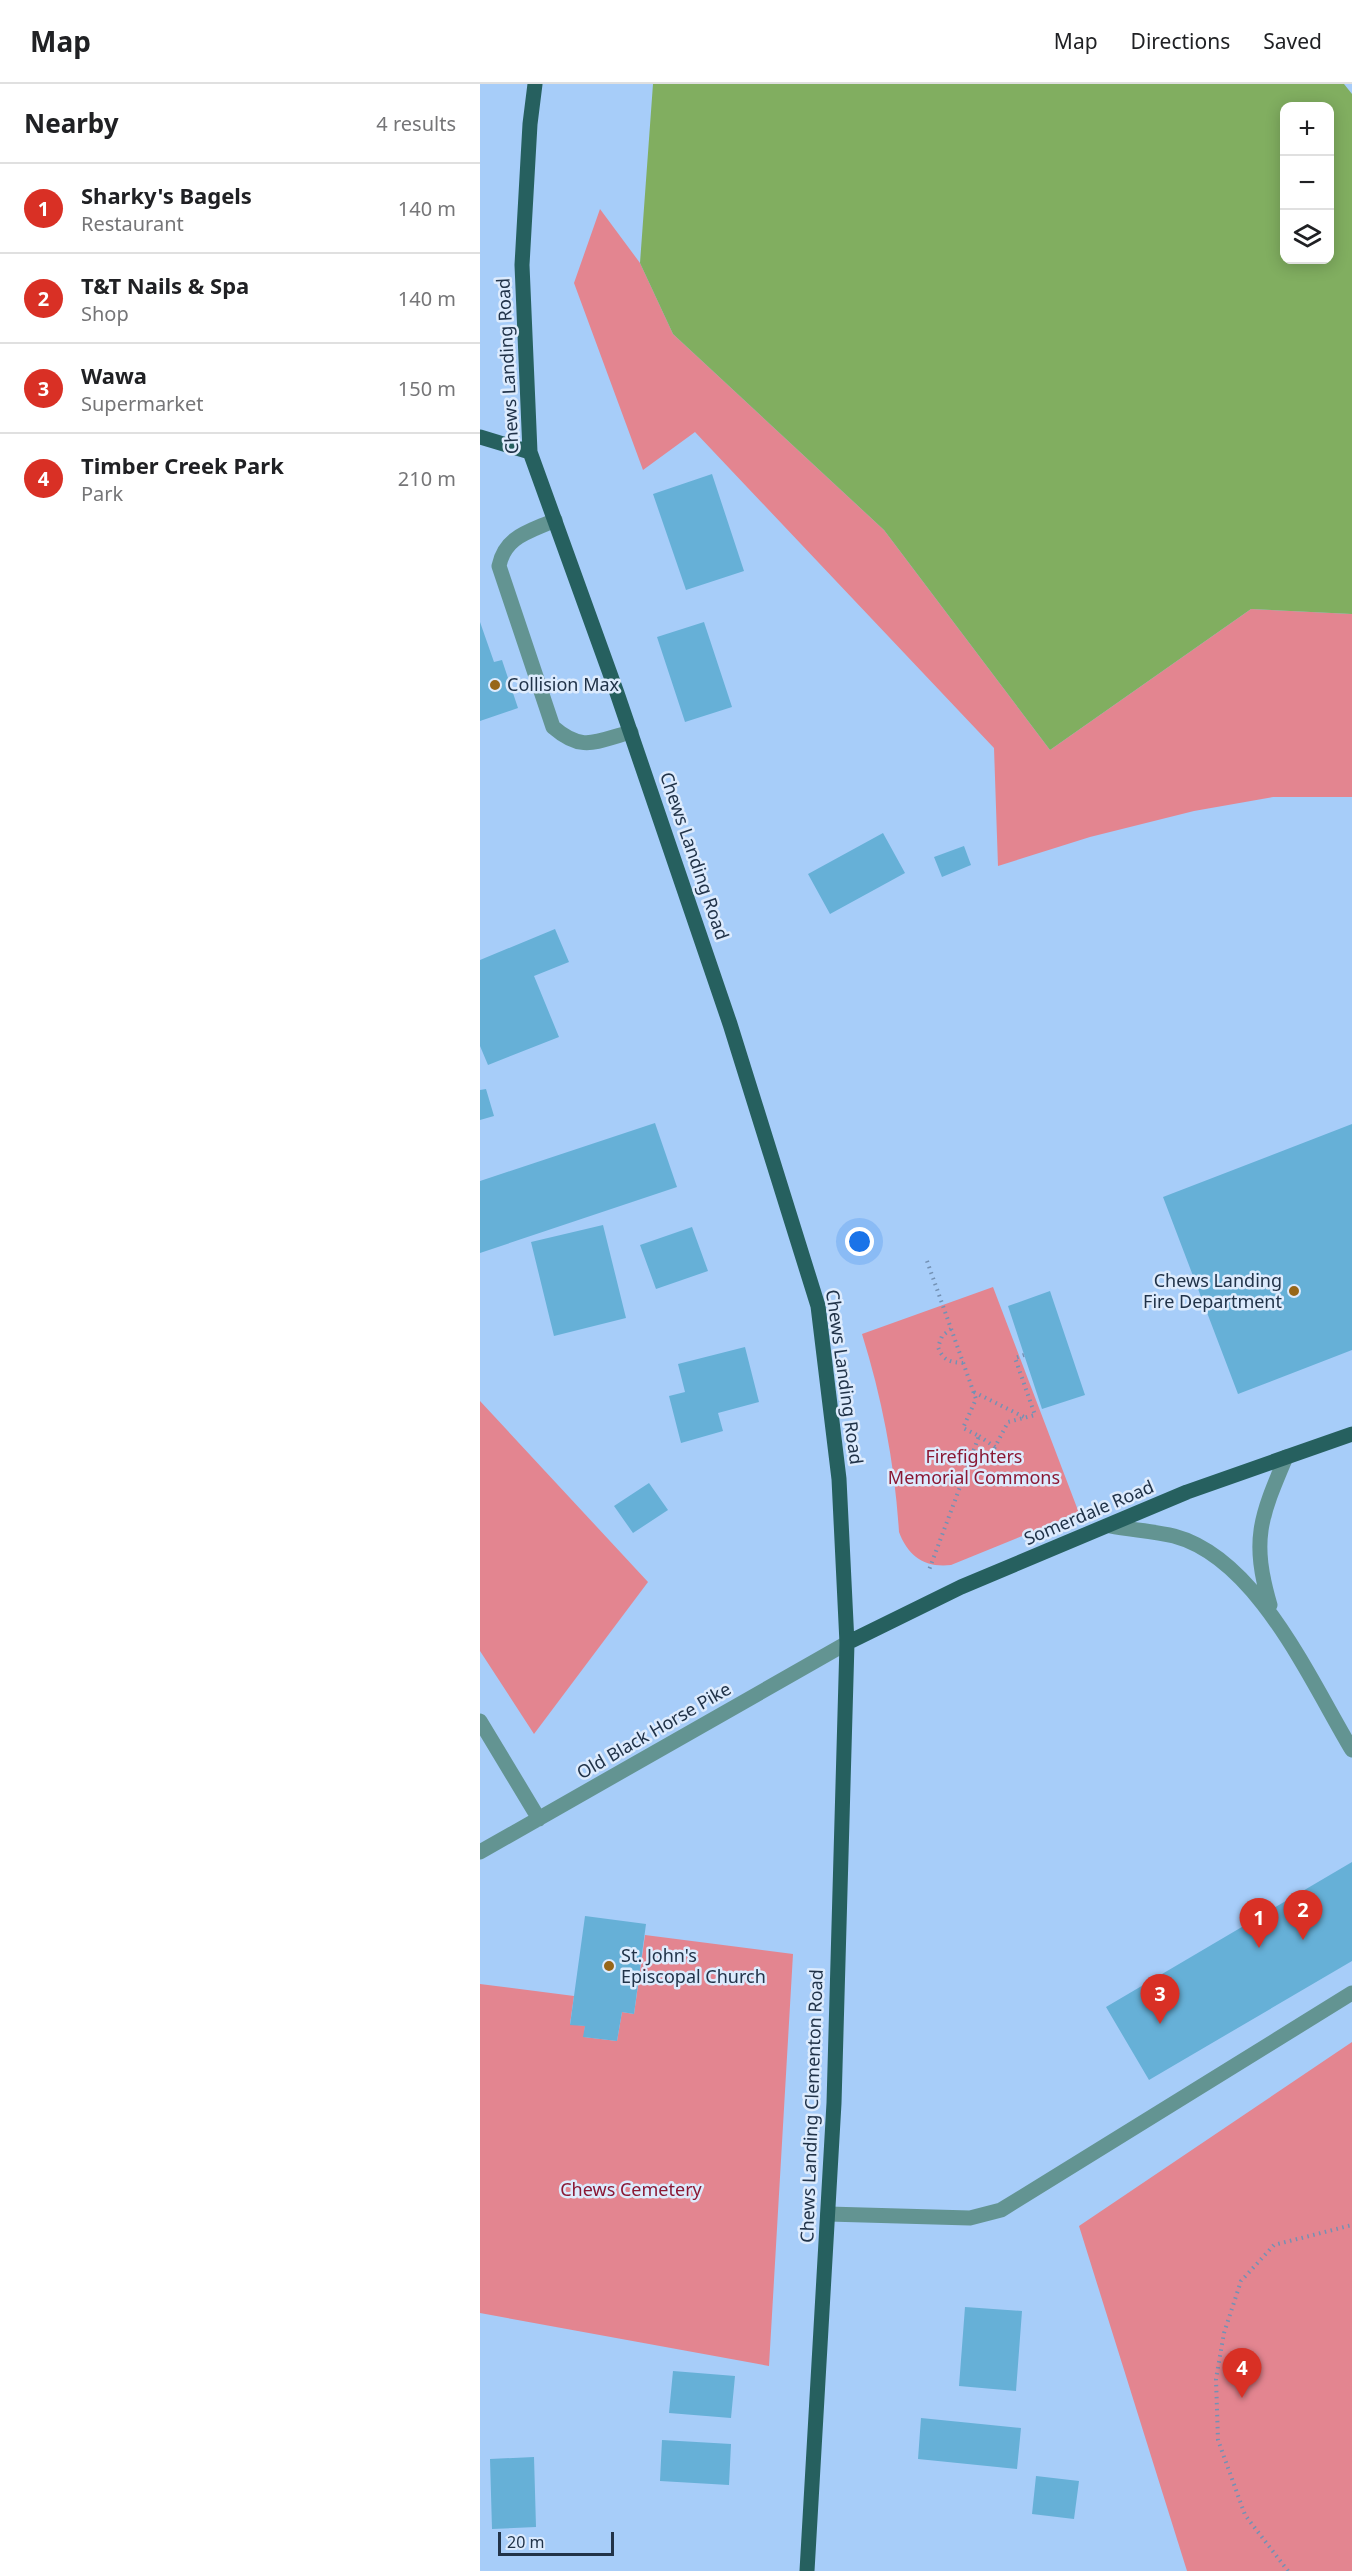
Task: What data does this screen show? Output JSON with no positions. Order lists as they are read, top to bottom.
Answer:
{
  "streets": {
    "main road": ["Chews Landing Road", "Somerdale Road", "Chews Landing Clementon Road"],
    "street": ["Old Black Horse Pike"]
  },
  "crossings": [
    ["Chews Landing Road", "Somerdale Road"],
    ["Chews Landing Road", "Old Black Horse Pike"],
    ["Chews Landing Road", "Chews Landing Clementon Road"],
    ["Somerdale Road", "Old Black Horse Pike"],
    ["Somerdale Road", "Chews Landing Clementon Road"],
    ["Old Black Horse Pike", "Chews Landing Clementon Road"]
  ],
  "parks": ["Firefighters Memorial Commons", "Chews Cemetery"],
  "places": ["Collision Max", "Chews Landing Fire Department", "St. John's Episcopal Church"],
  "scale_bar": "20 m",
  "page": {
    "header": "Map",
    "nav": ["Map", "Directions", "Saved"],
    "heading": ["Nearby", "4 results"],
    "map_buttons": ["+", "−"],
    "list": [
      {
        "mark": "1",
        "name": "Sharky's Bagels",
        "note": "Restaurant",
        "value": "140 m"
      },
      {
        "mark": "2",
        "name": "T&T Nails & Spa",
        "note": "Shop",
        "value": "140 m"
      },
      {
        "mark": "3",
        "name": "Wawa",
        "note": "Supermarket",
        "value": "150 m"
      },
      {
        "mark": "4",
        "name": "Timber Creek Park",
        "note": "Park",
        "value": "210 m"
      }
    ],
    "pins": [
      "2",
      "1",
      "3",
      "4"
    ],
    "scale": "20 m"
  }
}
